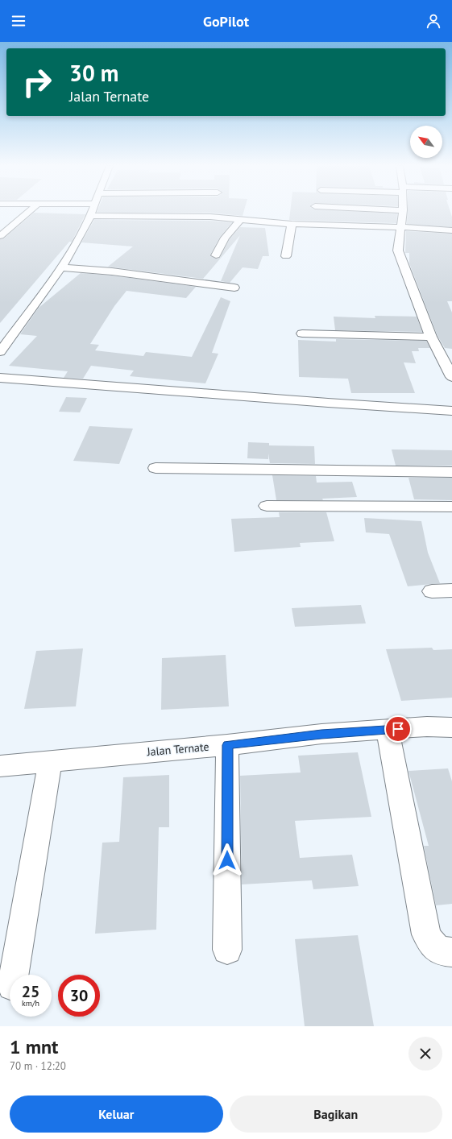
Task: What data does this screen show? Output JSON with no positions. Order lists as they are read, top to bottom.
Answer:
{
  "streets": {
    "street": ["Jalan Ternate"]
  },
  "north": "top left",
  "page": {
    "header": "GoPilot",
    "turn": ["30 m", "Jalan Ternate"],
    "speed": "25 km/h",
    "limit": "30",
    "heading": ["1 mnt", "70 m · 12:20"],
    "buttons": ["Keluar", "Bagikan"]
  }
}
